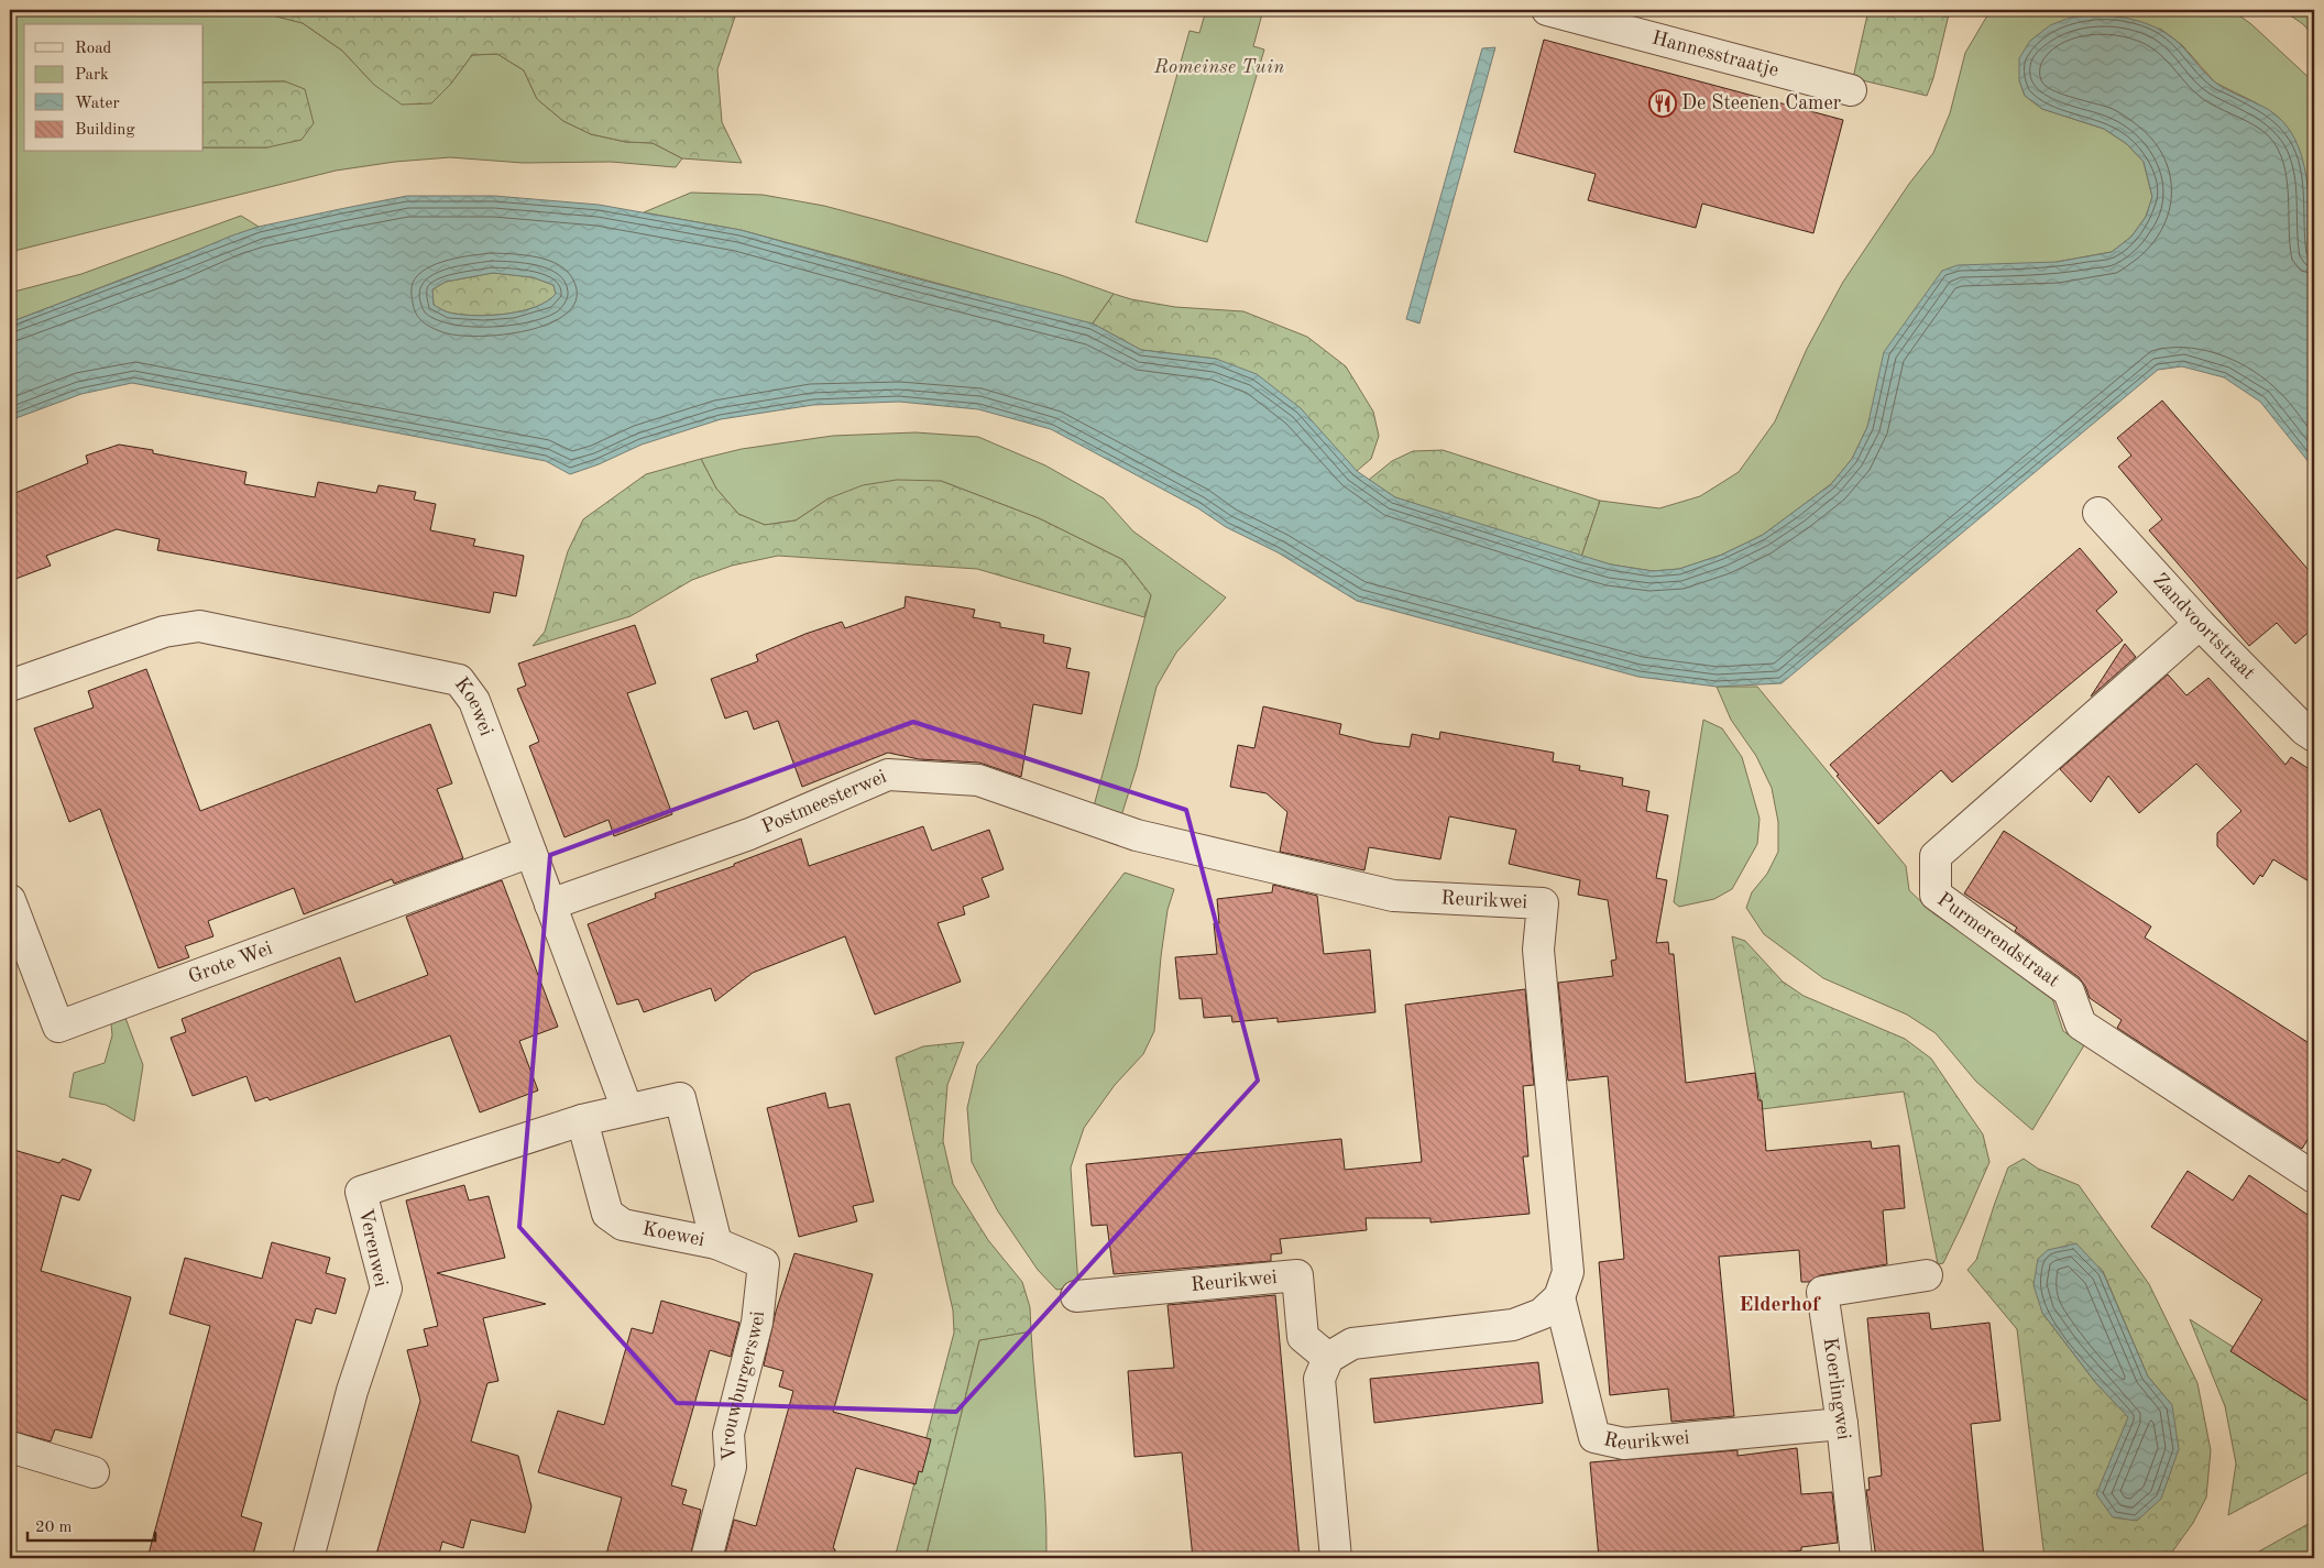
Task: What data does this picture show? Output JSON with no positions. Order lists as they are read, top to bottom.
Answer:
{
  "streets": {
    "street": [
      "Hannesstraatje",
      "Zandvoortstraat",
      "Koewei",
      "Postmeesterwei",
      "Reurikwei",
      "Purmerendstraat",
      "Grote Wei",
      "Verenwei",
      "Vrouwburgerswei",
      "Koerlingwei"
    ]
  },
  "crossings": [
    ["Zandvoortstraat", "Purmerendstraat"],
    ["Koewei", "Postmeesterwei"],
    ["Koewei", "Grote Wei"],
    ["Koewei", "Verenwei"],
    ["Koewei", "Vrouwburgerswei"],
    ["Postmeesterwei", "Reurikwei"],
    ["Reurikwei", "Koerlingwei"]
  ],
  "districts": ["Elderhof"],
  "parks": ["Romeinse Tuin"],
  "places": {
    "restaurant": ["De Steenen Camer"]
  },
  "legend": [
    "Road",
    "Park",
    "Water",
    "Building"
  ],
  "scale_bar": "20 m"
}
